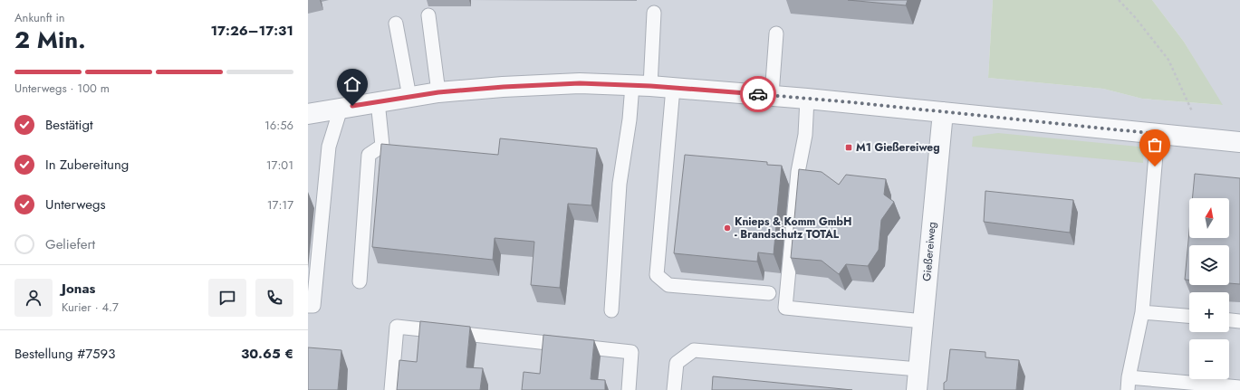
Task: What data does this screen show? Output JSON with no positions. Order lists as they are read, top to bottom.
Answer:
{
  "streets": {
    "street": ["Gießereiweg"]
  },
  "places": {
    "transit": ["M1 Gießereiweg"],
    "other": ["Knieps & Komm GmbH - Brandschutz TOTAL"]
  },
  "north": "top",
  "page": {
    "heading": ["2 Min.", "Ankunft in", "17:26–17:31"],
    "panel": [
      "Jonas",
      "Kurier · 4.7",
      "Bestellung #7593",
      "30.65 €"
    ],
    "bar": "Unterwegs · 100 m",
    "list": [
      ["Bestätigt", "16:56"],
      ["In Zubereitung", "17:01"],
      ["Unterwegs", "17:17"],
      "Geliefert"
    ],
    "map_buttons": ["+", "−"]
  }
}
